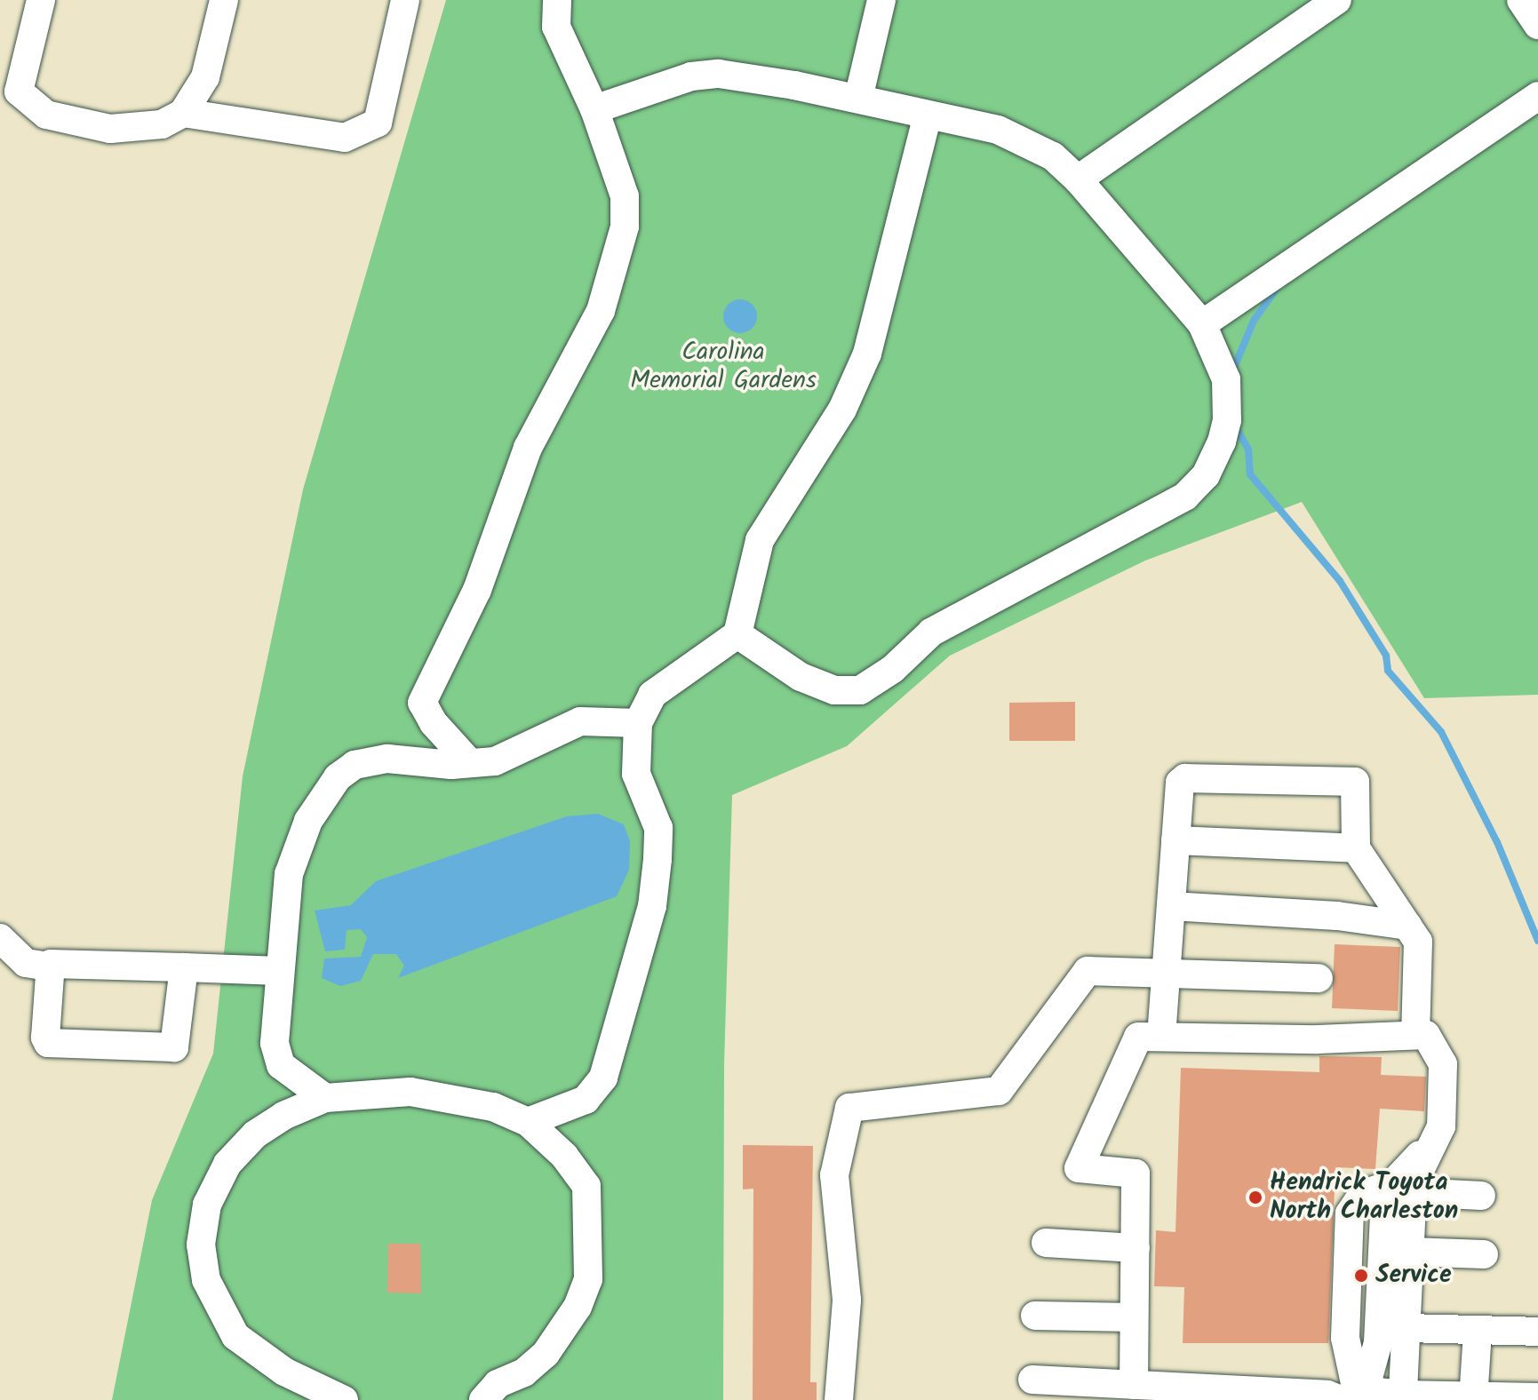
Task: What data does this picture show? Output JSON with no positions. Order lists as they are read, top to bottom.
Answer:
{
  "parks": ["Carolina Memorial Gardens"],
  "places": ["Hendrick Toyota North Charleston", "Service"]
}
